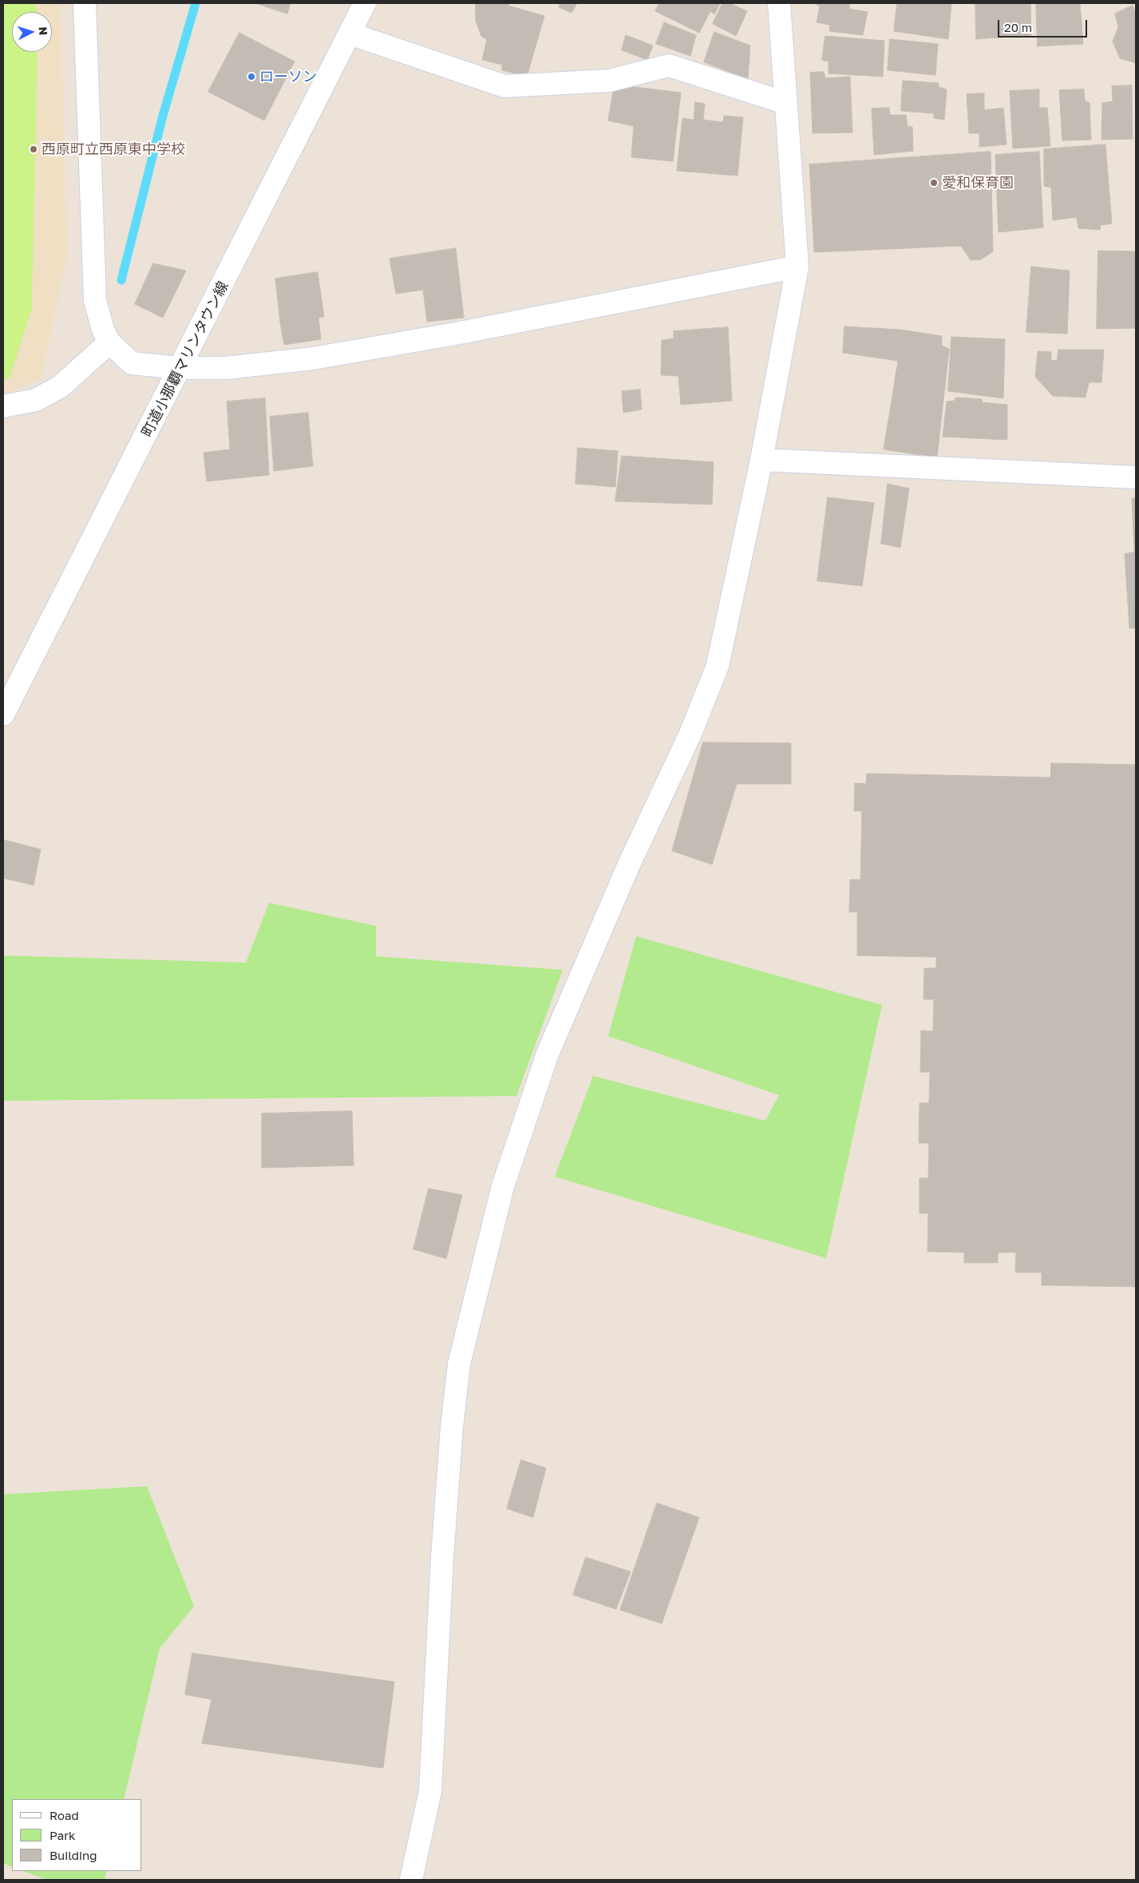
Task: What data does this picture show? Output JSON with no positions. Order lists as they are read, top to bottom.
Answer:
{
  "streets": {
    "street": ["町道小那覇マリンタウン線"]
  },
  "places": ["ローソン", "西原町立西原東中学校", "愛和保育園"],
  "legend": ["Road", "Park", "Building"],
  "scale_bar": "20 m",
  "north": "right"
}
